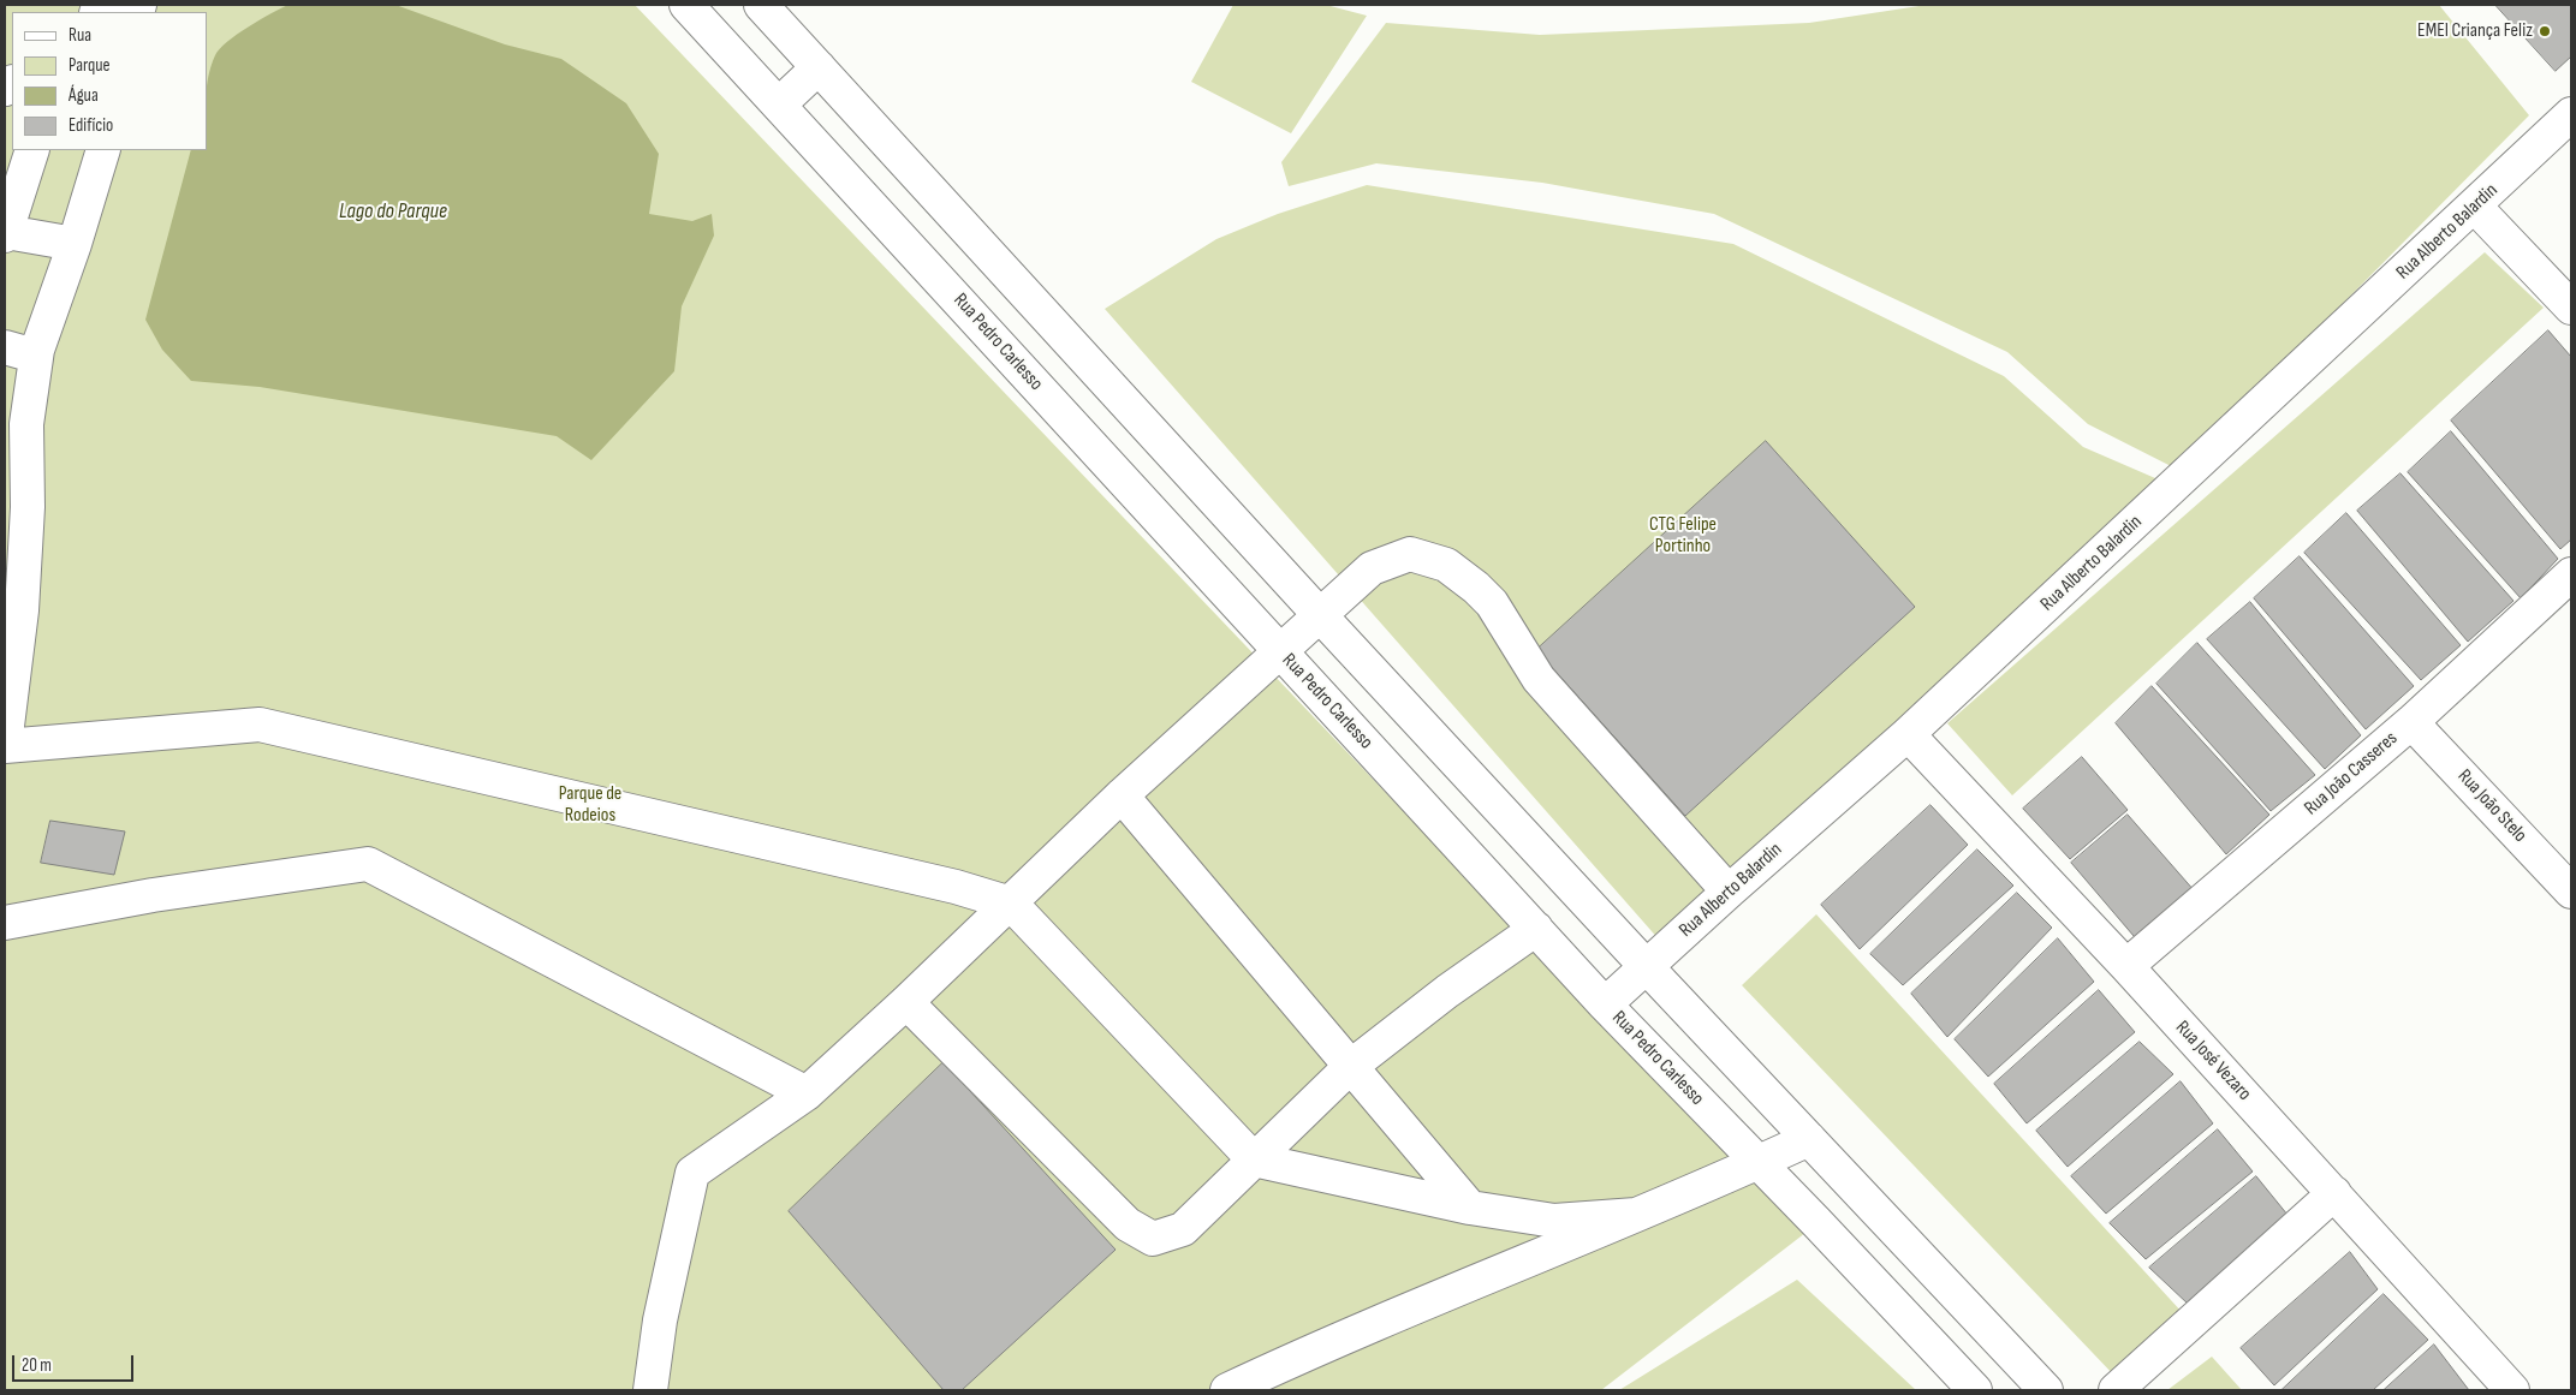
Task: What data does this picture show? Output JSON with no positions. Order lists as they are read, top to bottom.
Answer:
{
  "streets": {
    "street": [
      "Rua Alberto Balardin",
      "Rua Pedro Carlesso",
      "Rua João Casseres",
      "Rua João Stelo",
      "Rua José Vezaro"
    ]
  },
  "crossings": [
    ["Rua Alberto Balardin", "Rua Pedro Carlesso"],
    ["Rua Alberto Balardin", "Rua José Vezaro"],
    ["Rua João Casseres", "Rua João Stelo"],
    ["Rua João Casseres", "Rua José Vezaro"]
  ],
  "water": ["Lago do Parque"],
  "parks": ["CTG Felipe Portinho", "Parque de Rodeios"],
  "places": ["EMEI Criança Feliz"],
  "legend": [
    "Rua",
    "Parque",
    "Água",
    "Edifício"
  ],
  "scale_bar": "20 m"
}
